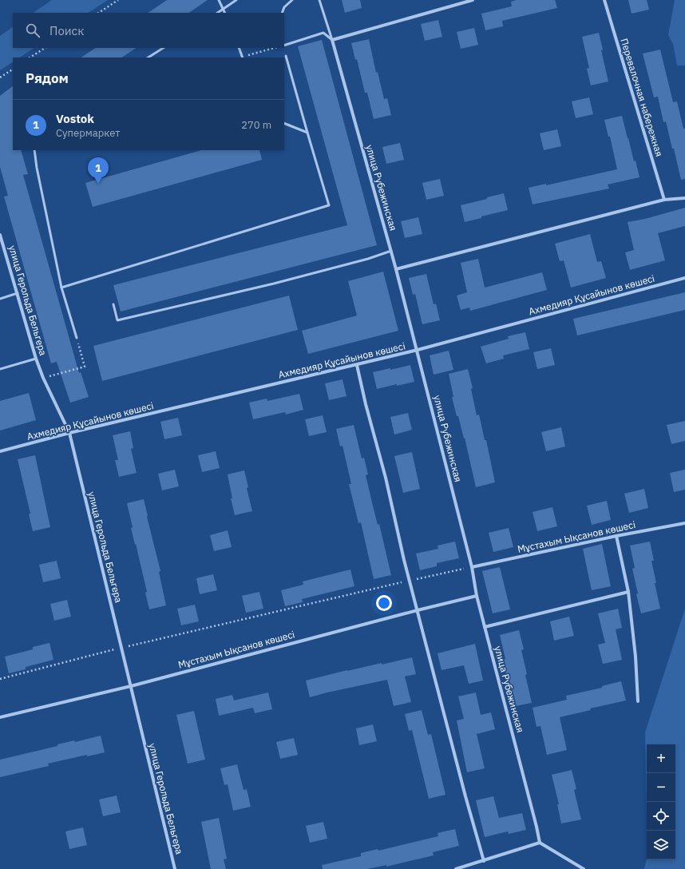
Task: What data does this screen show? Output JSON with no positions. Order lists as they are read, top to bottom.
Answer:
{
  "streets": {
    "street": [
      "Перевалочная набережная",
      "улица Рубежинская",
      "Ахмедияр Құсайынов көшесі",
      "улица Герольда Бельгера",
      "Мұстахым Ықсанов көшесі"
    ]
  },
  "crossings": [
    ["улица Рубежинская", "Ахмедияр Құсайынов көшесі"],
    ["улица Рубежинская", "Мұстахым Ықсанов көшесі"],
    ["Ахмедияр Құсайынов көшесі", "улица Герольда Бельгера"],
    ["улица Герольда Бельгера", "Мұстахым Ықсанов көшесі"]
  ],
  "page": {
    "search": "Поиск",
    "heading": "Рядом",
    "list": [
      {
        "mark": "1",
        "name": "Vostok",
        "note": "Супермаркет",
        "value": "270 m"
      }
    ],
    "pins": "1",
    "map_buttons": ["+", "−"]
  }
}
